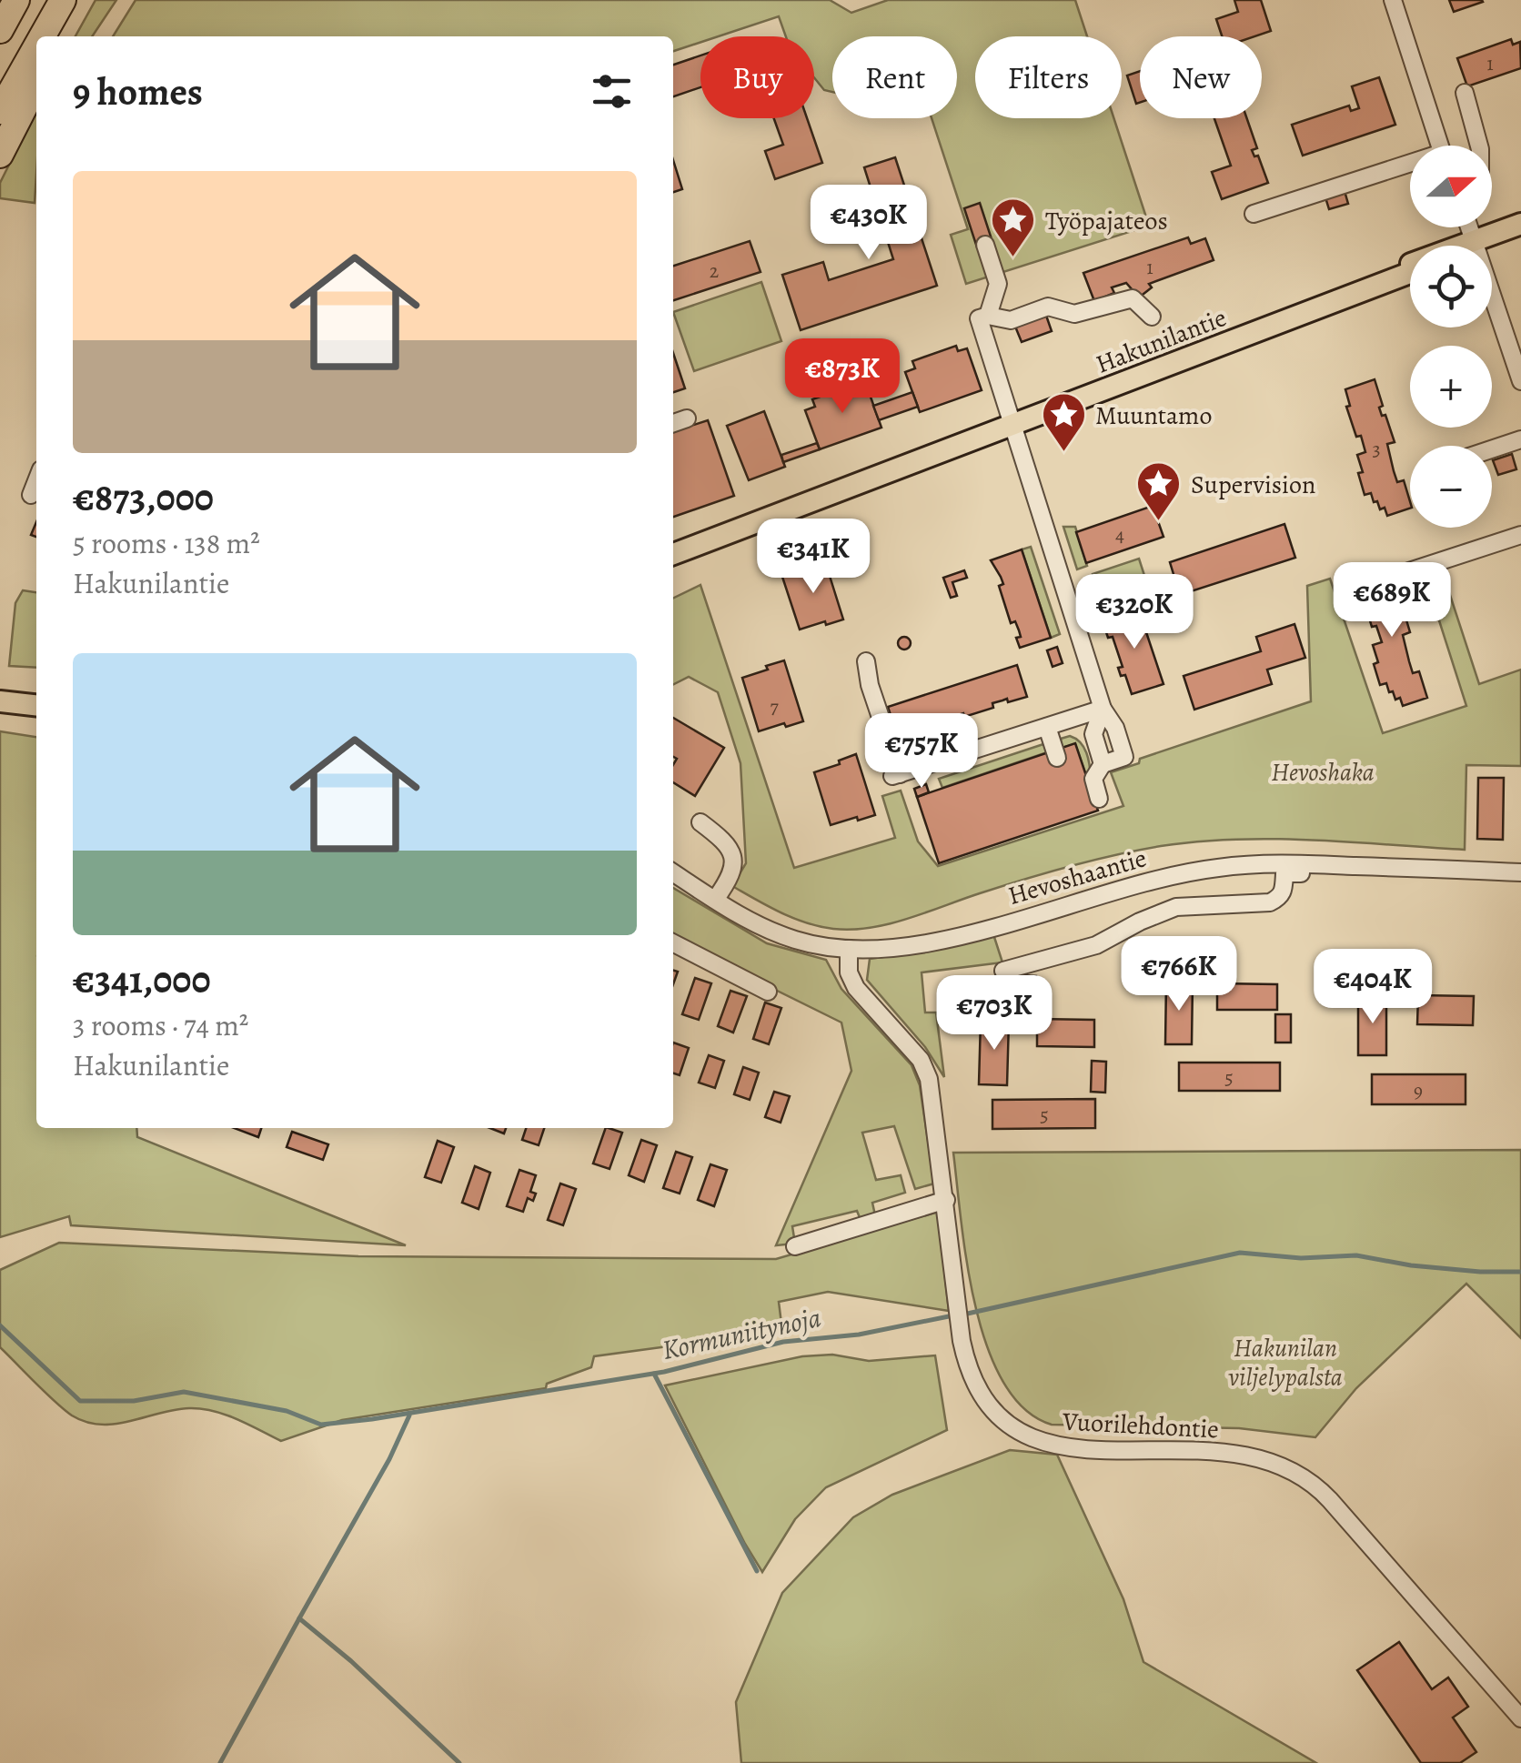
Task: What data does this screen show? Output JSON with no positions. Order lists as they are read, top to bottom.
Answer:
{
  "streets": {
    "main road": ["Hakunilantie"],
    "street": ["Hevoshaantie", "Vuorilehdontie"]
  },
  "crossings": [
    ["Hevoshaantie", "Vuorilehdontie"]
  ],
  "water": ["Kormuniitynoja"],
  "parks": ["Hevoshaka", "Hakunilan viljelypalsta"],
  "places": {
    "place": ["Työpajateos", "Muuntamo", "Supervision"]
  },
  "house_numbers": [
    "1",
    "1",
    "2",
    "3",
    "4",
    "7",
    "5",
    "9",
    "5"
  ],
  "north": "right",
  "page": {
    "chip": [
      "Buy",
      "Rent",
      "Filters",
      "New"
    ],
    "heading": "9 homes",
    "map_buttons": ["+", "−"],
    "list": [
      {
        "name": "€873,000",
        "note": "5 rooms · 138 m² · Hakunilantie"
      },
      {
        "name": "€341,000",
        "note": "3 rooms · 74 m² · Hakunilantie"
      }
    ],
    "price": [
      "€430K",
      "€873K",
      "€341K",
      "€689K",
      "€320K",
      "€757K",
      "€766K",
      "€404K",
      "€703K"
    ]
  }
}
